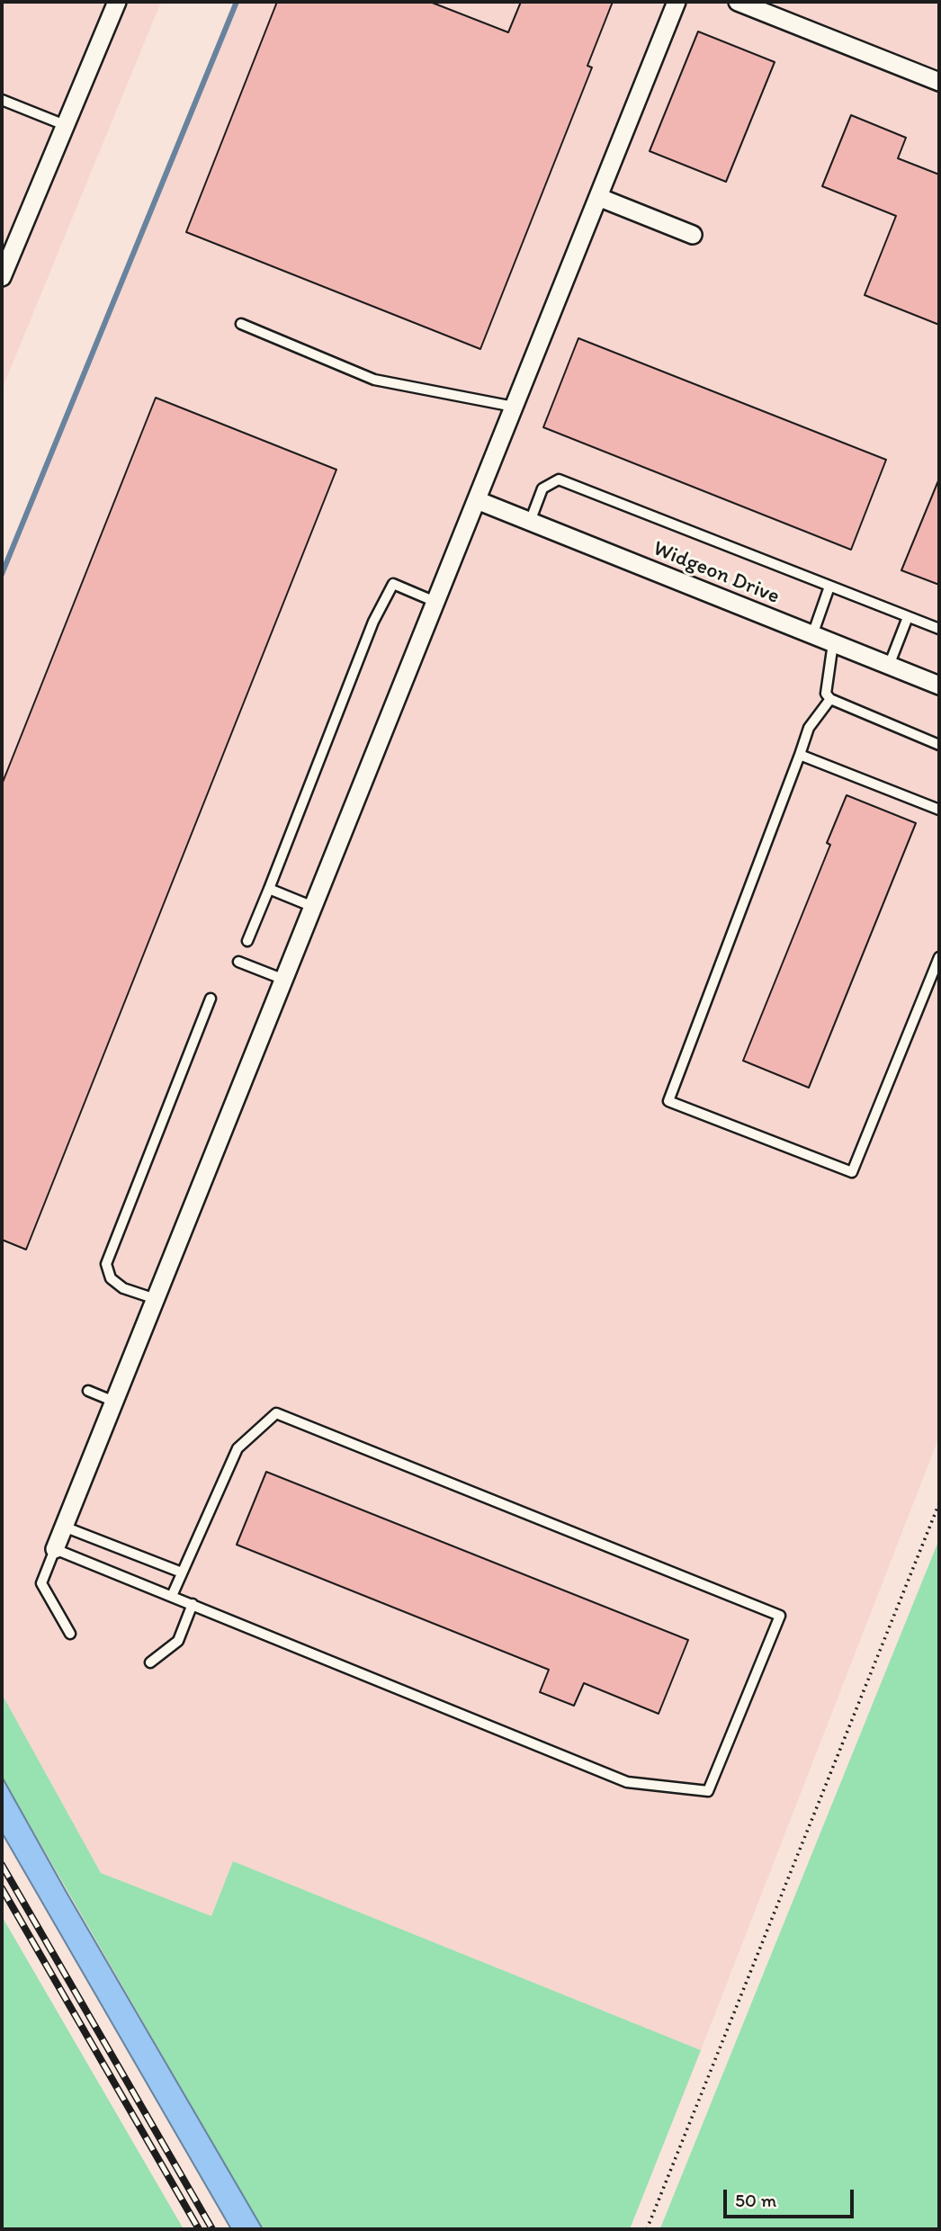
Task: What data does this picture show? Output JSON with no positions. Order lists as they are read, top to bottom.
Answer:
{
  "streets": {
    "street": ["Widgeon Drive"]
  },
  "scale_bar": "50 m"
}
